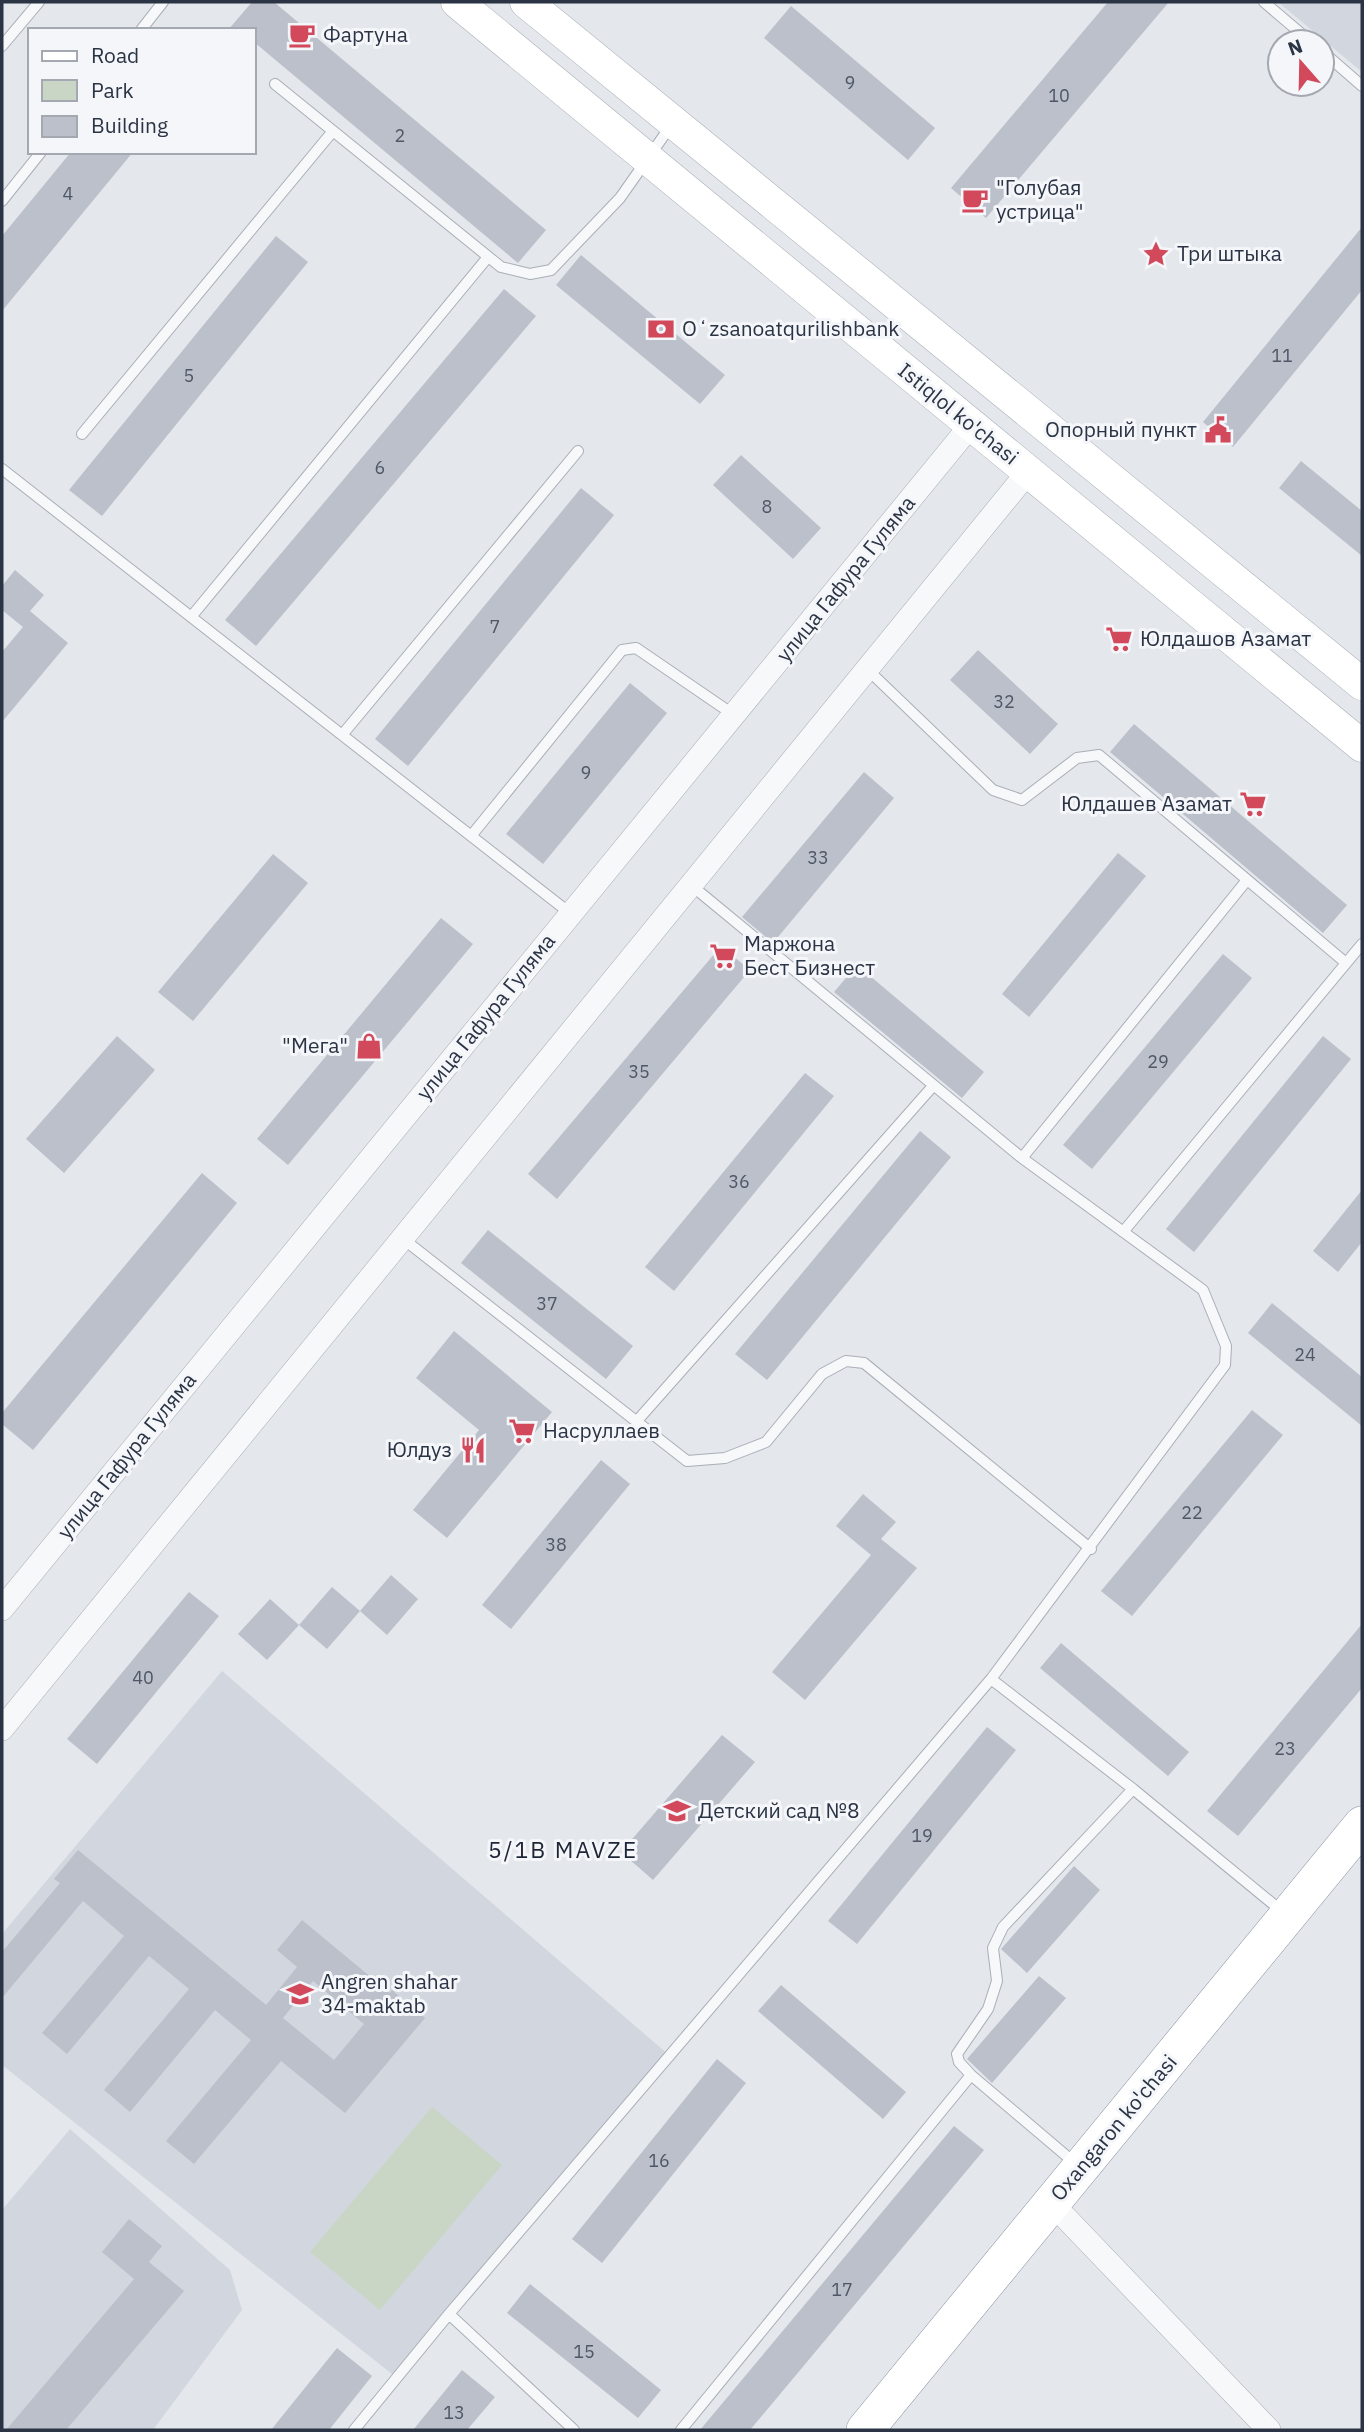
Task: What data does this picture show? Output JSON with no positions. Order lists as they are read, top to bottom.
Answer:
{
  "streets": {
    "highway": ["Oxangaron ko'chasi"],
    "main road": ["Istiqlol ko'chasi"],
    "street": ["улица Гафура Гуляма"]
  },
  "crossings": [
    ["Istiqlol ko'chasi", "улица Гафура Гуляма"]
  ],
  "districts": ["5/1B MAVZE"],
  "places": {
    "cafe": ["Фартуна", "\"Голубая устрица\""],
    "place": ["Три штыка"],
    "bank": ["Oʻzsanoatqurilishbank"],
    "public building": ["Опорный пункт"],
    "supermarket": [
      "Юлдашов Азамат",
      "Юлдашев Азамат",
      "Маржона Бест Бизнест",
      "Насруллаев"
    ],
    "shop": ["\"Мега\""],
    "restaurant": ["Юлдуз"],
    "school or university": ["Детский сад №8", "Angren shahar 34-maktab"]
  },
  "house_numbers": [
    "9",
    "10",
    "2",
    "4",
    "11",
    "5",
    "6",
    "8",
    "7",
    "32",
    "9",
    "33",
    "29",
    "35",
    "36",
    "37",
    "24",
    "22",
    "38",
    "40",
    "23",
    "19",
    "16",
    "17",
    "15",
    "13"
  ],
  "legend": ["Road", "Park", "Building"],
  "north": "top"
}
